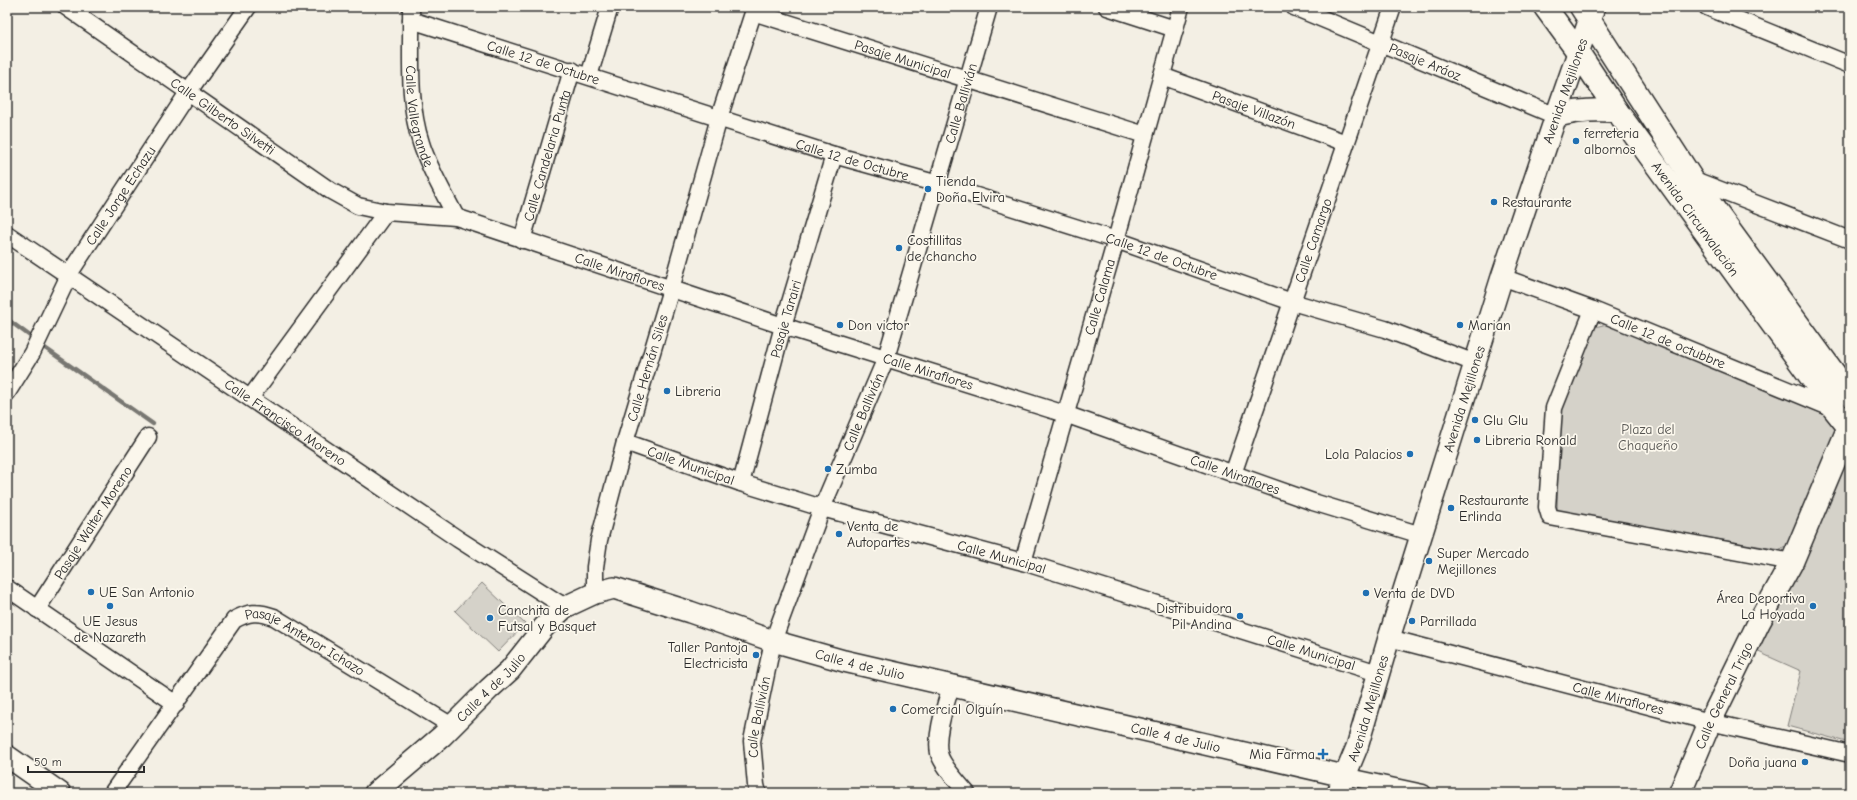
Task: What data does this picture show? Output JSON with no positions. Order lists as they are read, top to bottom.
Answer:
{
  "streets": {
    "main road": ["Avenida Circunvalación", "Calle General Trigo"],
    "street": [
      "Pasaje Municipal",
      "Calle 12 de Octubre",
      "Pasaje Aráoz",
      "Avenida Mejillones",
      "Calle Ballivián",
      "Pasaje Villazón",
      "Calle Vallegrande",
      "Calle Gilberto Silvetti",
      "Calle Candelaria Punta",
      "Calle Jorge Echazu",
      "Calle Camargo",
      "Calle Miraflores",
      "Calle Calama",
      "Pasaje Tarairi",
      "Calle 12 de octubbre",
      "Calle Hernán Siles",
      "Calle Francisco Moreno",
      "Calle Municipal",
      "Pasaje Walter Moreno",
      "Pasaje Antenor Ichazo",
      "Calle 4 de Julio"
    ]
  },
  "crossings": [
    ["Pasaje Municipal", "Calle Ballivián"],
    ["Pasaje Municipal", "Calle Calama"],
    ["Pasaje Municipal", "Calle Hernán Siles"],
    ["Calle 12 de Octubre", "Avenida Mejillones"],
    ["Calle 12 de Octubre", "Calle Ballivián"],
    ["Calle 12 de Octubre", "Calle Vallegrande"],
    ["Calle 12 de Octubre", "Calle Candelaria Punta"],
    ["Calle 12 de Octubre", "Calle Camargo"],
    ["Calle 12 de Octubre", "Calle Calama"],
    ["Calle 12 de Octubre", "Pasaje Tarairi"],
    ["Calle 12 de Octubre", "Calle Hernán Siles"],
    ["Pasaje Aráoz", "Avenida Mejillones"],
    ["Pasaje Aráoz", "Calle Camargo"],
    ["Avenida Mejillones", "Avenida Circunvalación"],
    ["Avenida Mejillones", "Calle Miraflores"],
    ["Avenida Mejillones", "Calle 12 de octubbre"],
    ["Avenida Mejillones", "Calle Municipal"],
    ["Avenida Mejillones", "Calle 4 de Julio"],
    ["Calle Ballivián", "Calle Miraflores"],
    ["Calle Ballivián", "Calle Municipal"],
    ["Calle Ballivián", "Calle 4 de Julio"],
    ["Pasaje Villazón", "Calle Camargo"],
    ["Pasaje Villazón", "Calle Calama"],
    ["Calle Vallegrande", "Calle Miraflores"],
    ["Calle Gilberto Silvetti", "Calle Jorge Echazu"],
    ["Calle Gilberto Silvetti", "Calle Miraflores"],
    ["Calle Candelaria Punta", "Calle Miraflores"],
    ["Calle Jorge Echazu", "Calle Francisco Moreno"],
    ["Avenida Circunvalación", "Calle 12 de octubbre"],
    ["Avenida Circunvalación", "Calle General Trigo"],
    ["Calle Camargo", "Calle Miraflores"],
    ["Calle Miraflores", "Calle Calama"],
    ["Calle Miraflores", "Pasaje Tarairi"],
    ["Calle Miraflores", "Calle Hernán Siles"],
    ["Calle Miraflores", "Calle General Trigo"],
    ["Calle Calama", "Calle Municipal"],
    ["Pasaje Tarairi", "Calle Municipal"],
    ["Calle Hernán Siles", "Calle Municipal"],
    ["Calle Hernán Siles", "Calle 4 de Julio"],
    ["Calle Francisco Moreno", "Calle 4 de Julio"],
    ["Pasaje Antenor Ichazo", "Calle 4 de Julio"]
  ],
  "parks": ["Plaza del Chaqueño"],
  "places": {
    "other": [
      "ferreteria albornos",
      "Tienda Doña Elvira",
      "Restaurante",
      "Costillitas de chancho",
      "Don victor",
      "Marian",
      "Libreria",
      "Glu Glu",
      "Libreria Ronald",
      "Lola Palacios",
      "Zumba",
      "Restaurante Erlinda",
      "Venta de Autopartes",
      "Super Mercado Mejillones",
      "UE San Antonio",
      "Venta de DVD",
      "UE Jesus de Nazareth",
      "Área Deportiva La Hoyada",
      "Distribuidora Pil Andina",
      "Canchita de Futsal y Basquet",
      "Parrillada",
      "Taller Pantoja Electricista",
      "Comercial Olguín",
      "Doña juana"
    ],
    "health": ["Mia Farma"]
  },
  "scale_bar": "50 m"
}
